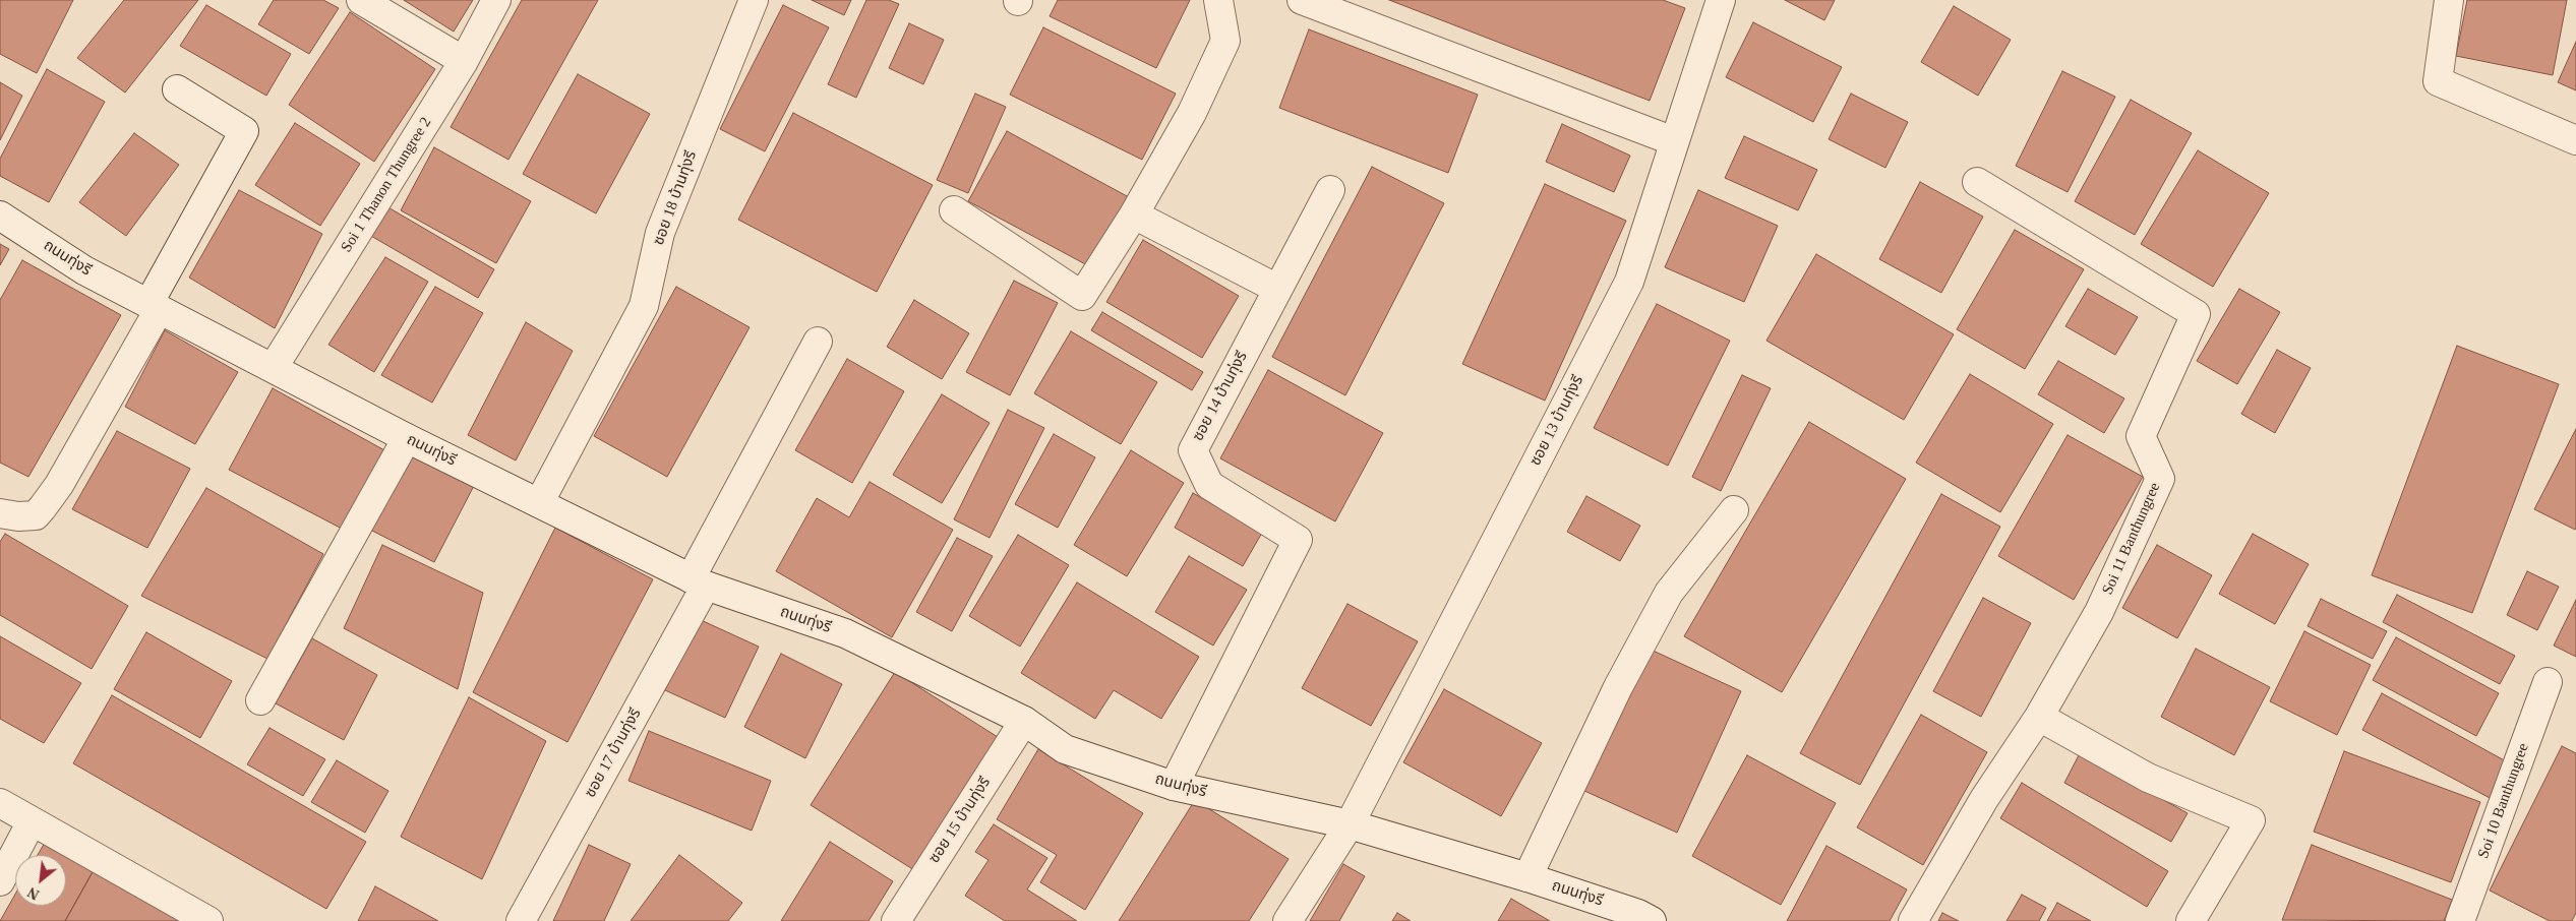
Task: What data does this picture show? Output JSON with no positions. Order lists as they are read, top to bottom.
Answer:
{
  "streets": {
    "street": [
      "Soi 1 Thanon Thungree 2",
      "ซอย 18 บ้านทุ่งรี",
      "ถนนทุ่งรี",
      "ซอย 14 บ้านทุ่งรี",
      "ซอย 13 บ้านทุ่งรี",
      "Soi 11 Banthungree",
      "ซอย 17 บ้านทุ่งรี",
      "Soi 10 Banthungree",
      "ซอย 15 บ้านทุ่งรี"
    ]
  },
  "crossings": [
    ["Soi 1 Thanon Thungree 2", "ถนนทุ่งรี"],
    ["ซอย 18 บ้านทุ่งรี", "ถนนทุ่งรี"],
    ["ถนนทุ่งรี", "ซอย 14 บ้านทุ่งรี"],
    ["ถนนทุ่งรี", "ซอย 13 บ้านทุ่งรี"],
    ["ถนนทุ่งรี", "ซอย 17 บ้านทุ่งรี"],
    ["ถนนทุ่งรี", "ซอย 15 บ้านทุ่งรี"]
  ],
  "north": "bottom left"
}
